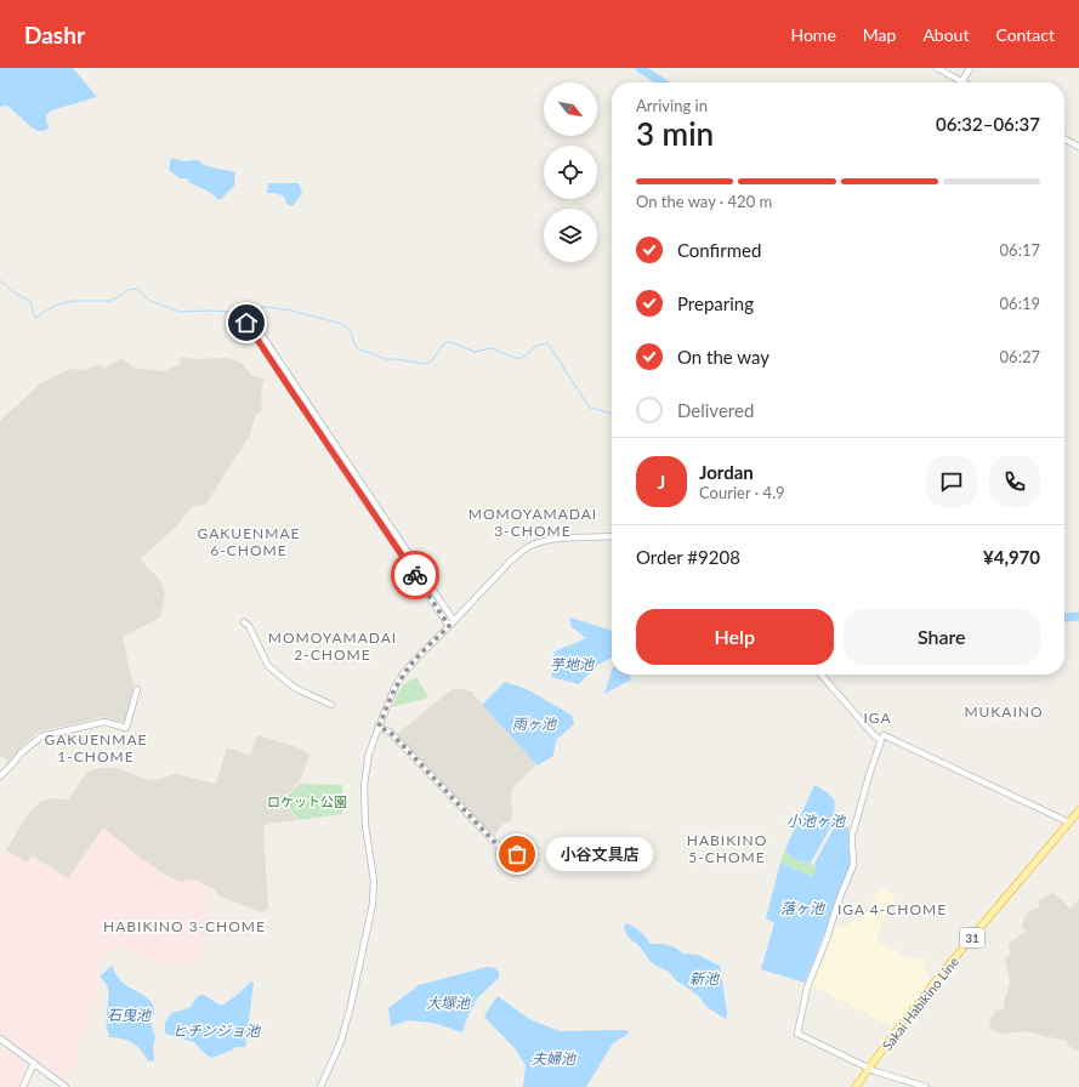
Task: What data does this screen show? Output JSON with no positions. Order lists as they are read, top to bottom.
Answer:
{
  "streets": {
    "main road": ["31", "Sakai Habikino Line"]
  },
  "districts": [
    "MOMOYAMADAI 3-CHOME",
    "GAKUENMAE 6-CHOME",
    "MOMOYAMADAI 2-CHOME",
    "MUKAINO",
    "IGA",
    "GAKUENMAE 1-CHOME",
    "HABIKINO 5-CHOME",
    "IGA 4-CHOME",
    "HABIKINO 3-CHOME"
  ],
  "water": [
    "芋地池",
    "雨ヶ池",
    "小池ヶ池",
    "落ヶ池",
    "新池",
    "大塚池",
    "石曳池",
    "ヒチンジョ池",
    "夫婦池"
  ],
  "parks": ["ロケット公園"],
  "places": ["小谷文具店"],
  "north": "bottom right",
  "page": {
    "header": "Dashr",
    "nav": [
      "Home",
      "Map",
      "About",
      "Contact"
    ],
    "heading": ["3 min", "Arriving in", "06:32–06:37"],
    "panel": [
      "Jordan",
      "Courier · 4.9",
      "Order #9208",
      "¥4,970"
    ],
    "bar": "On the way · 420 m",
    "list": [
      ["Confirmed", "06:17"],
      ["Preparing", "06:19"],
      ["On the way", "06:27"],
      "Delivered"
    ],
    "round": "J",
    "buttons": ["Help", "Share"],
    "bubble": "小谷文具店"
  }
}
